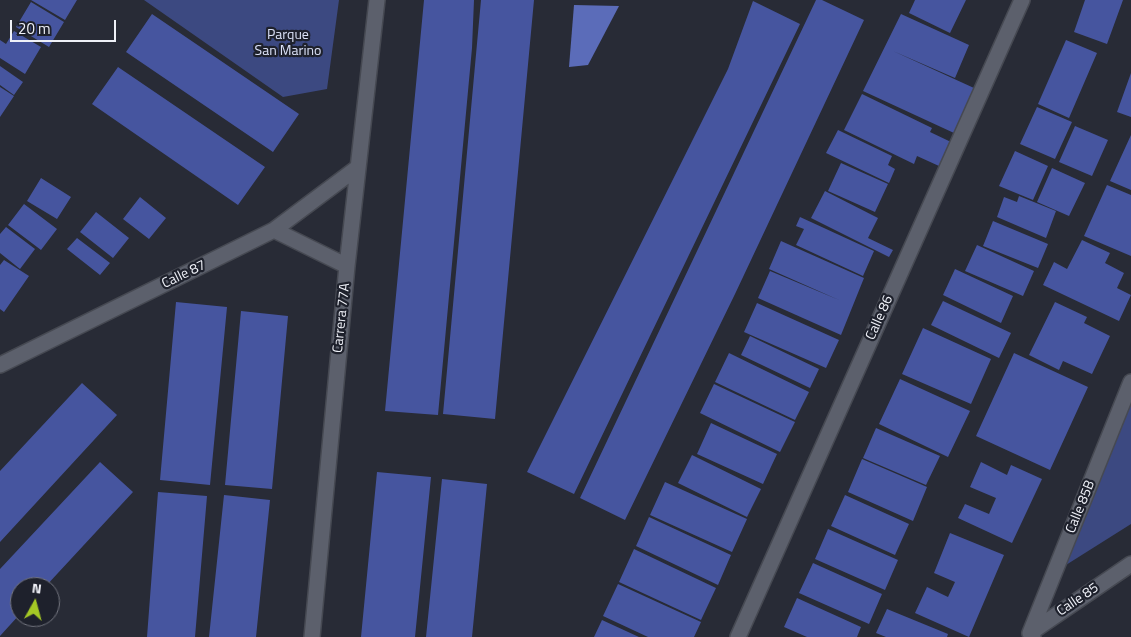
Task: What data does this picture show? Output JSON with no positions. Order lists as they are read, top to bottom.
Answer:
{
  "streets": {
    "street": [
      "Calle 87",
      "Carrera 77A",
      "Calle 86",
      "Calle 85B",
      "Calle 85"
    ]
  },
  "crossings": [
    ["Calle 87", "Carrera 77A"],
    ["Calle 85B", "Calle 85"]
  ],
  "parks": ["Parque San Marino"],
  "scale_bar": "20 m",
  "north": "top"
}
